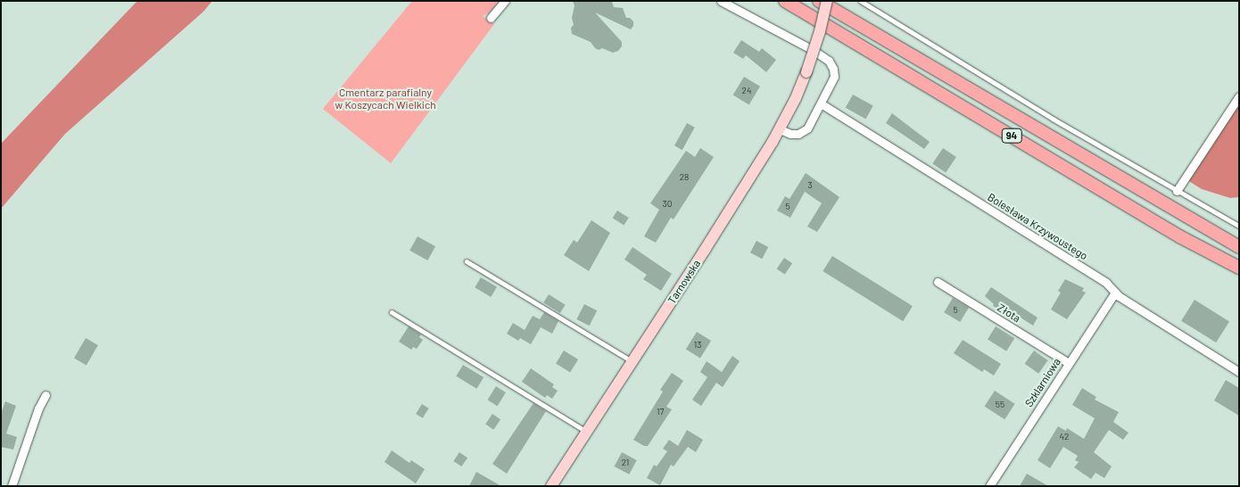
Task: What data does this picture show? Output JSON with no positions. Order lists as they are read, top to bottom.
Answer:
{
  "streets": {
    "main road": ["94"],
    "street": [
      "Bolesława Krzywoustego",
      "Tarnowska",
      "Złota",
      "Szklarniowa"
    ]
  },
  "crossings": [
    ["Bolesława Krzywoustego", "Szklarniowa"],
    ["Złota", "Szklarniowa"]
  ],
  "parks": ["Cmentarz parafialny w Koszycach Wielkich"],
  "house_numbers": [
    "24",
    "28",
    "3",
    "30",
    "5",
    "5",
    "13",
    "55",
    "17",
    "42",
    "21"
  ]
}
